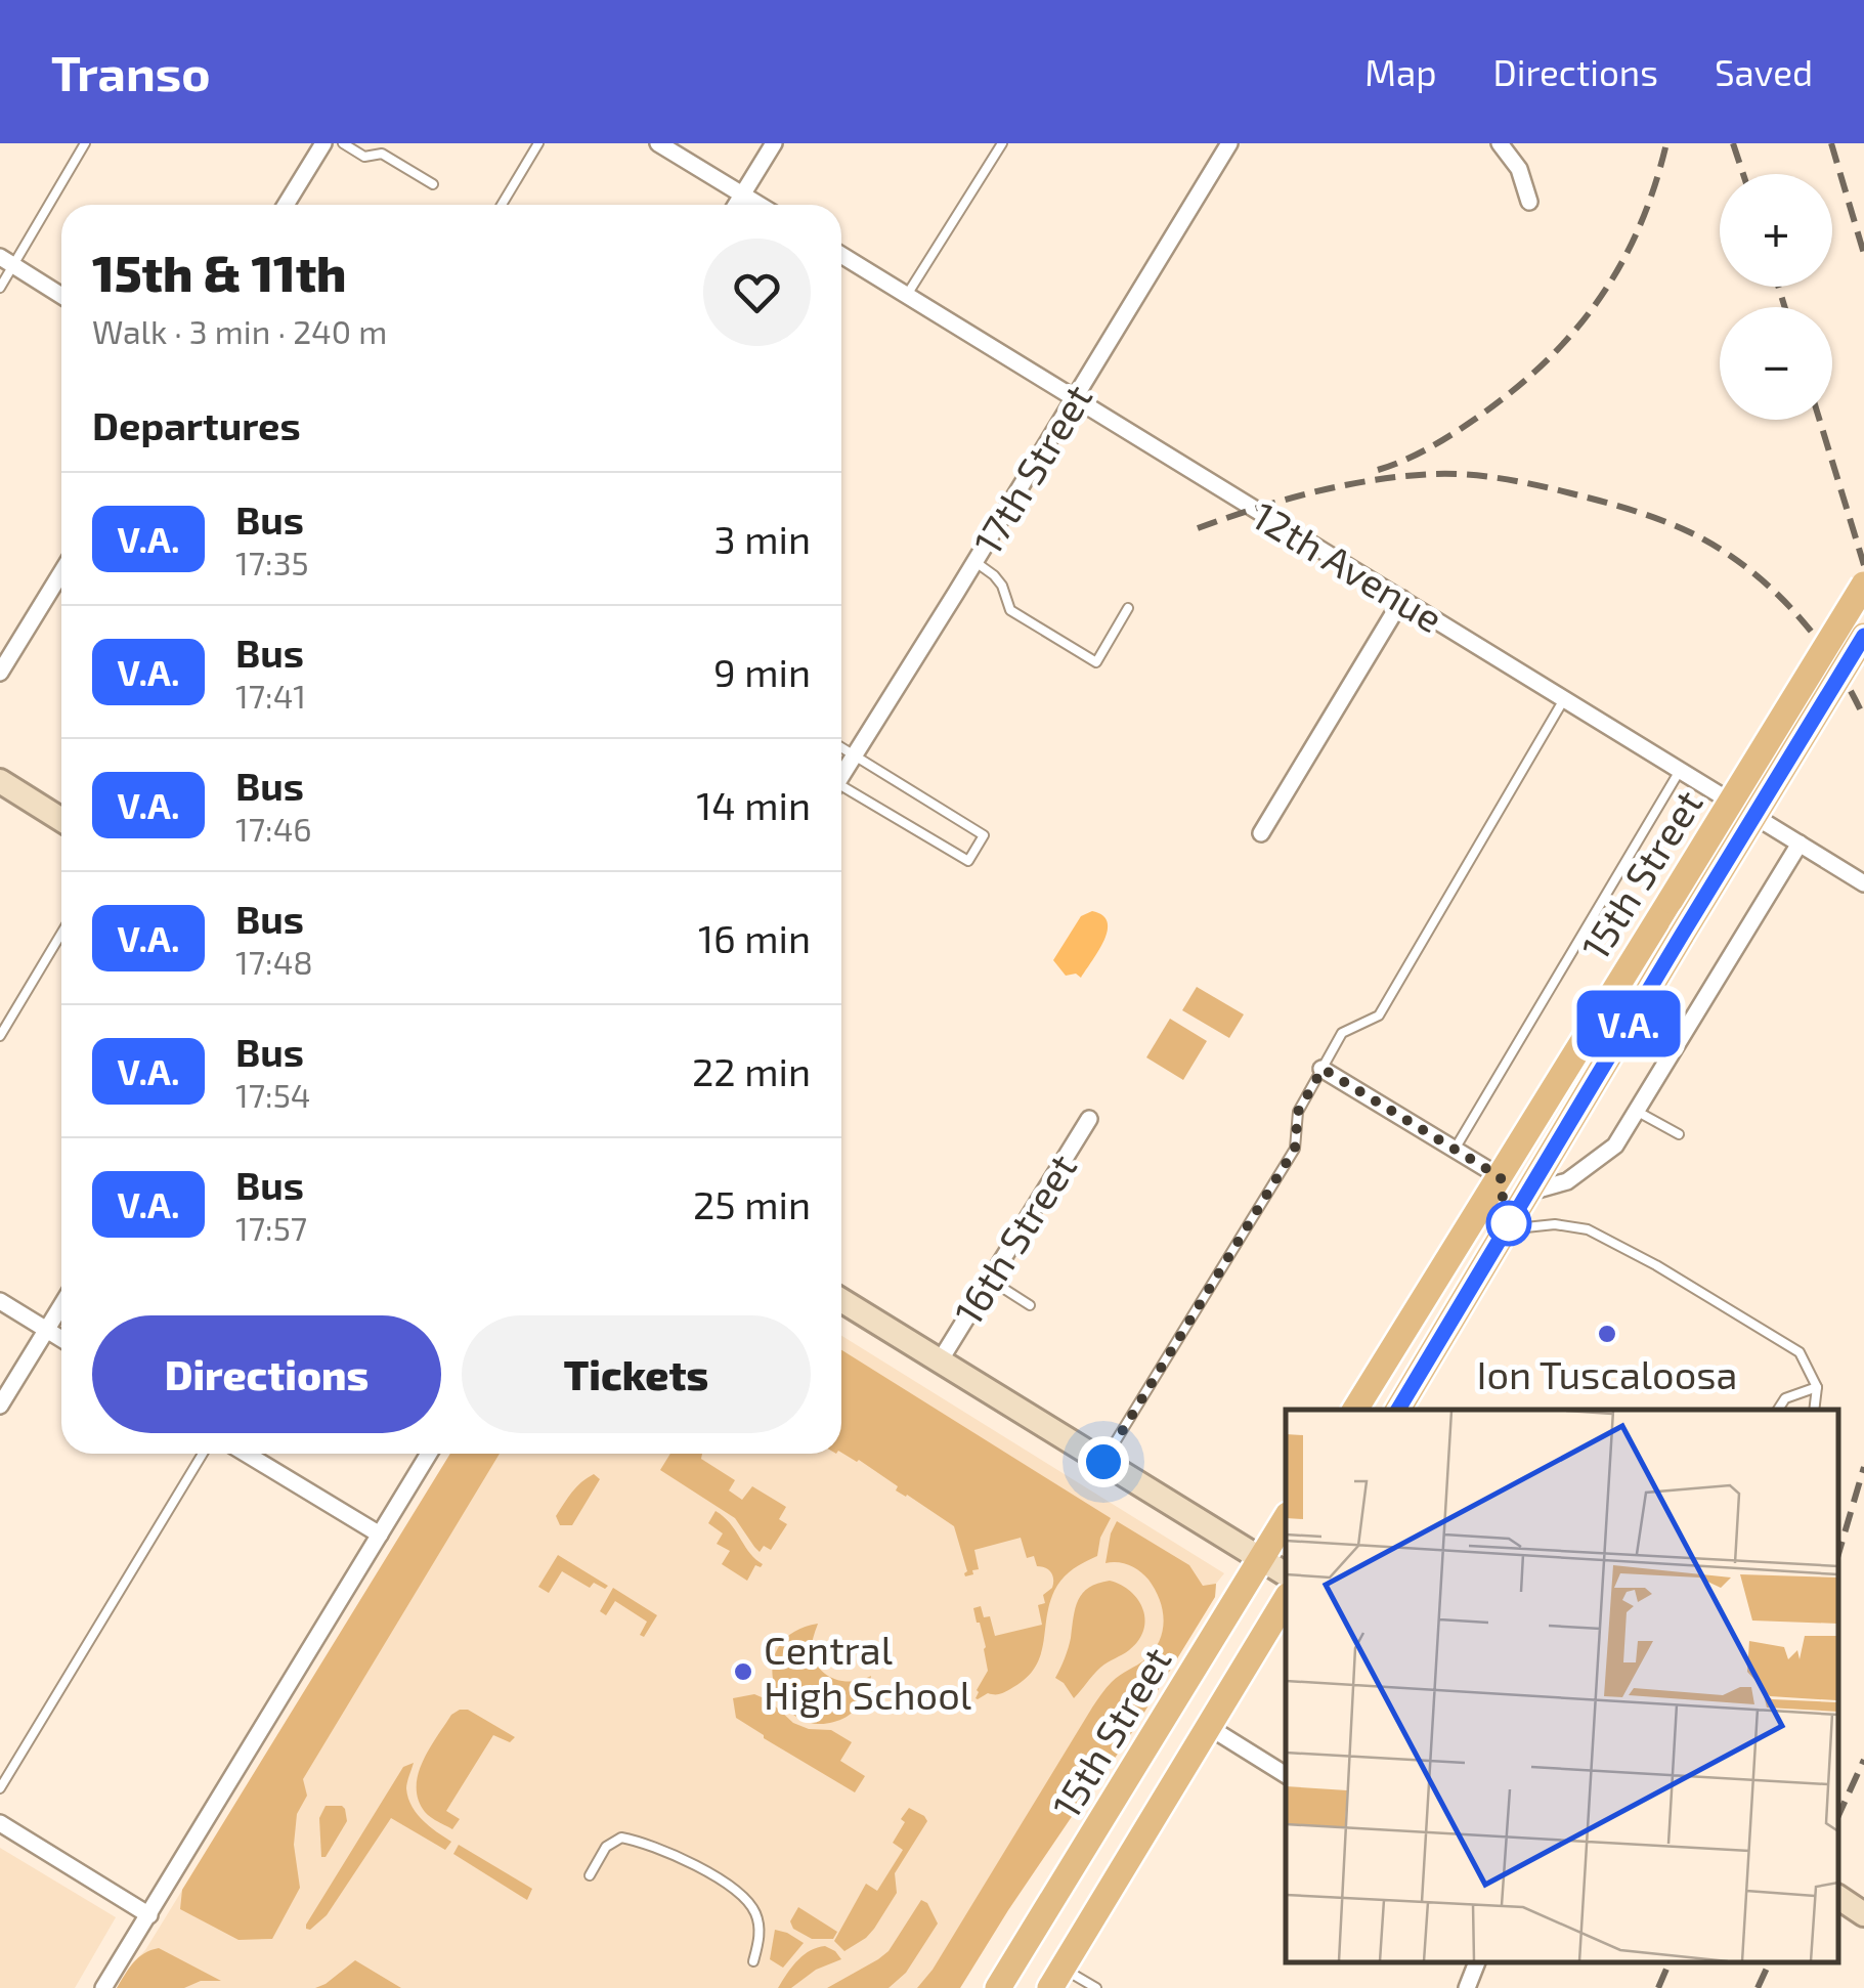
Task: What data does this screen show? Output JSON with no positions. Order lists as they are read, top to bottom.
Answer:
{
  "streets": {
    "main road": ["15th Street"],
    "street": ["17th Street", "12th Avenue", "16th Street"]
  },
  "crossings": [
    ["17th Street", "12th Avenue"]
  ],
  "places": ["Ion Tuscaloosa", "Central High School"],
  "lines": ["bus line V.A."],
  "page": {
    "header": "Transo",
    "nav": ["Map", "Directions", "Saved"],
    "on_map": "V.A.",
    "map_buttons": ["+", "−"],
    "heading": [
      ["15th & 11th", "Walk · 3 min · 240 m"],
      "Departures"
    ],
    "list": [
      {
        "mark": "V.A.",
        "name": "Bus",
        "note": "17:35",
        "value": "3 min"
      },
      {
        "mark": "V.A.",
        "name": "Bus",
        "note": "17:41",
        "value": "9 min"
      },
      {
        "mark": "V.A.",
        "name": "Bus",
        "note": "17:46",
        "value": "14 min"
      },
      {
        "mark": "V.A.",
        "name": "Bus",
        "note": "17:48",
        "value": "16 min"
      },
      {
        "mark": "V.A.",
        "name": "Bus",
        "note": "17:54",
        "value": "22 min"
      },
      {
        "mark": "V.A.",
        "name": "Bus",
        "note": "17:57",
        "value": "25 min"
      }
    ],
    "buttons": ["Directions", "Tickets"]
  }
}
